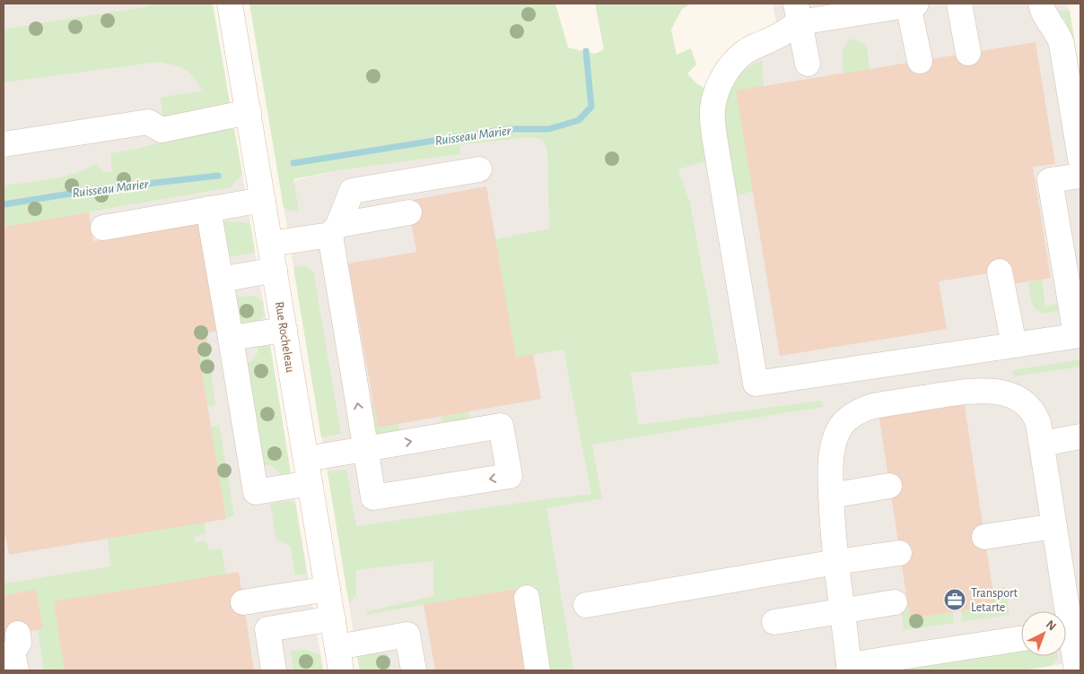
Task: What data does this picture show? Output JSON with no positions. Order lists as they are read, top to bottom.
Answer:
{
  "streets": {
    "street": ["Rue Rocheleau"]
  },
  "water": ["Ruisseau Marier"],
  "places": {
    "office": ["Transport Letarte"]
  },
  "north": "top right"
}
